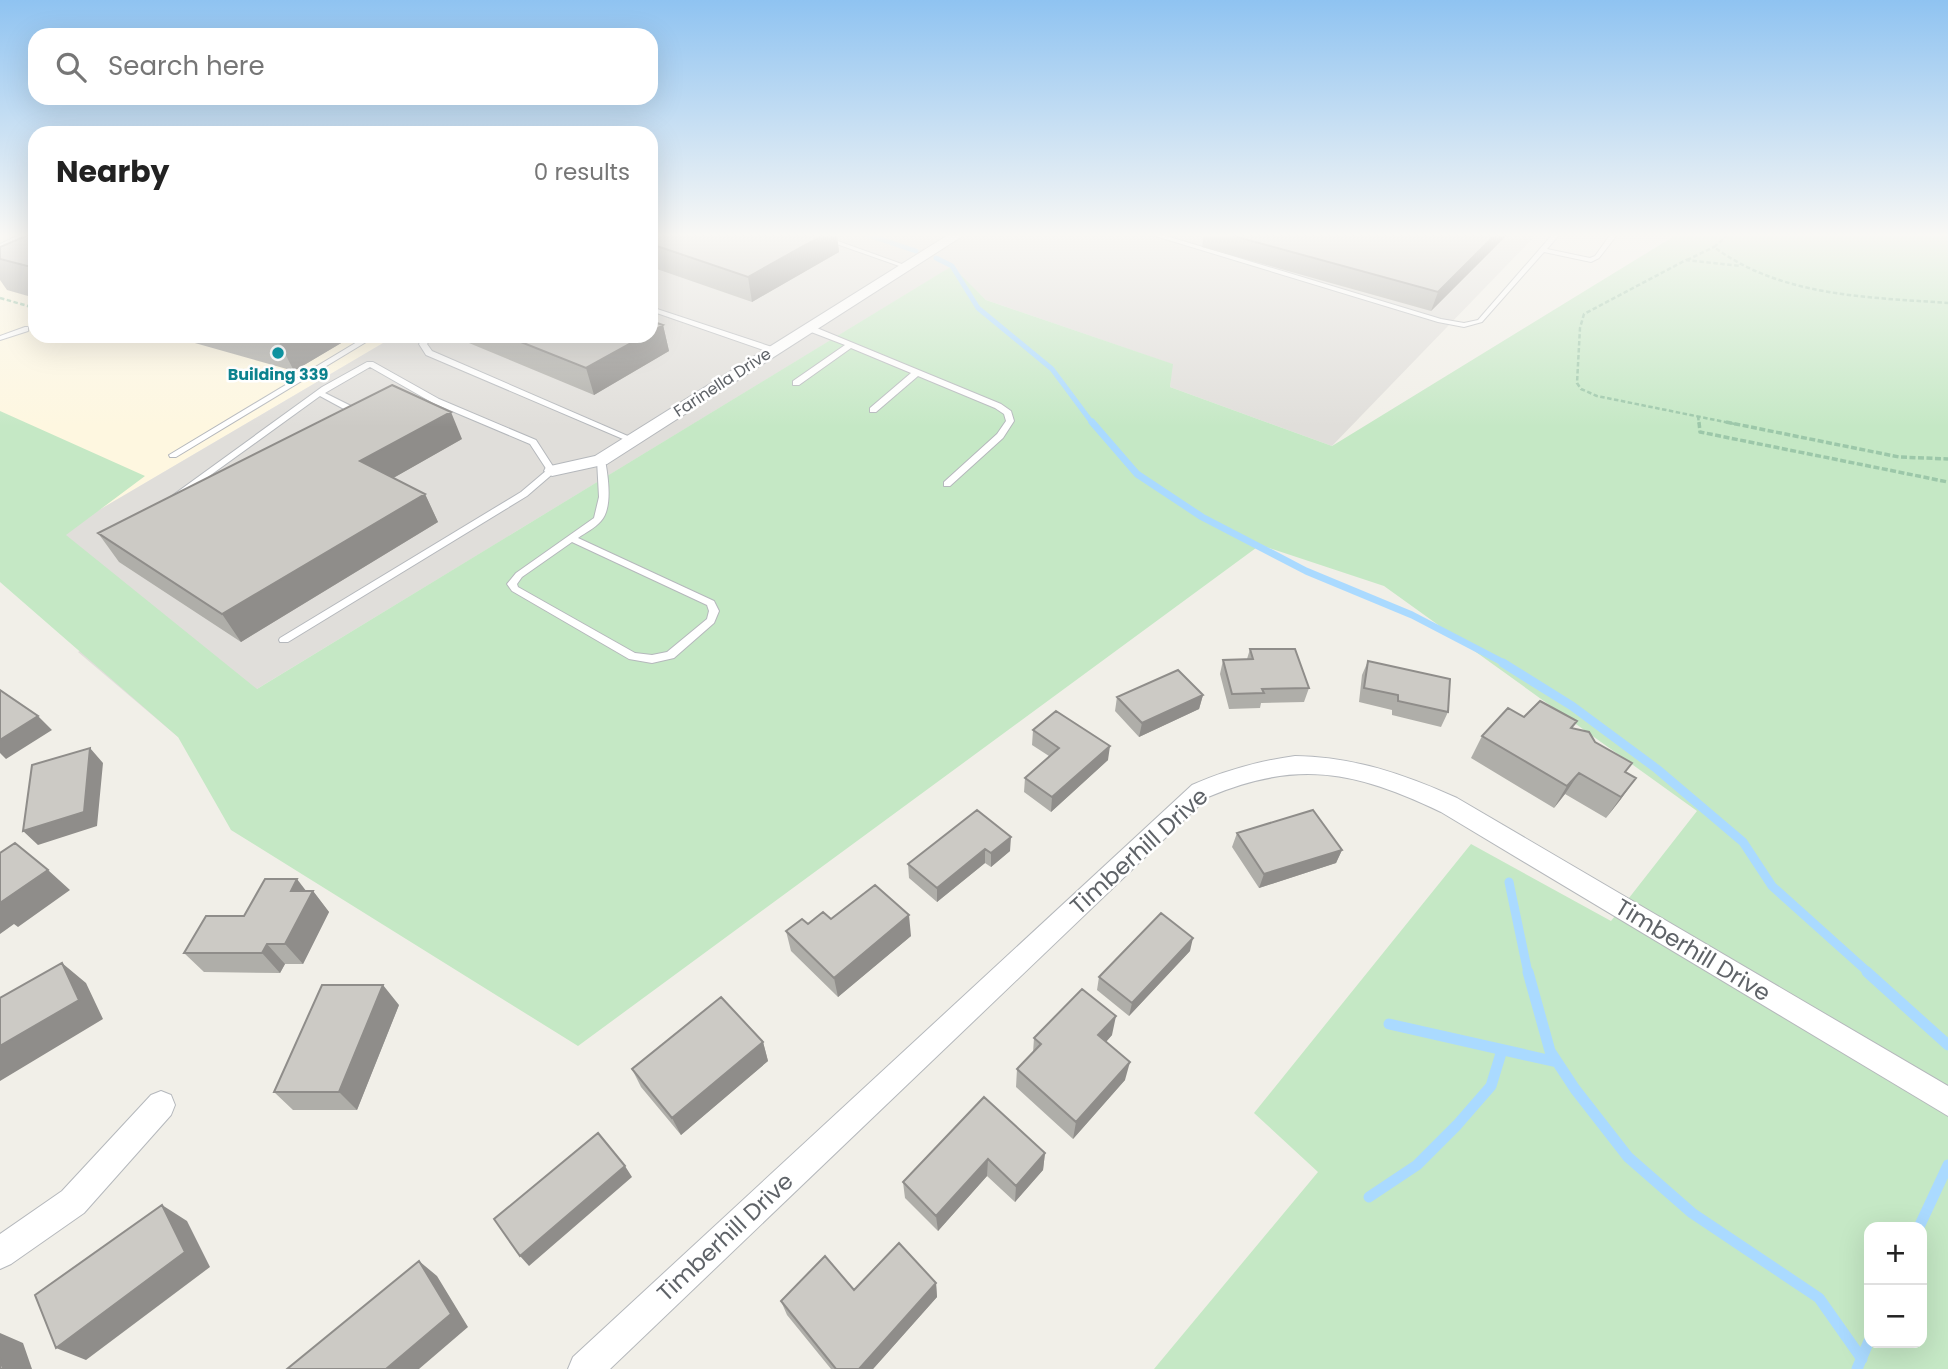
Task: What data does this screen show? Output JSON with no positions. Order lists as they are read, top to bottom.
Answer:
{
  "streets": {
    "street": ["Farinella Drive", "Timberhill Drive"]
  },
  "places": ["Building 339"],
  "page": {
    "search": "Search here",
    "heading": ["Nearby", "0 results"],
    "map_buttons": ["+", "−"]
  }
}
